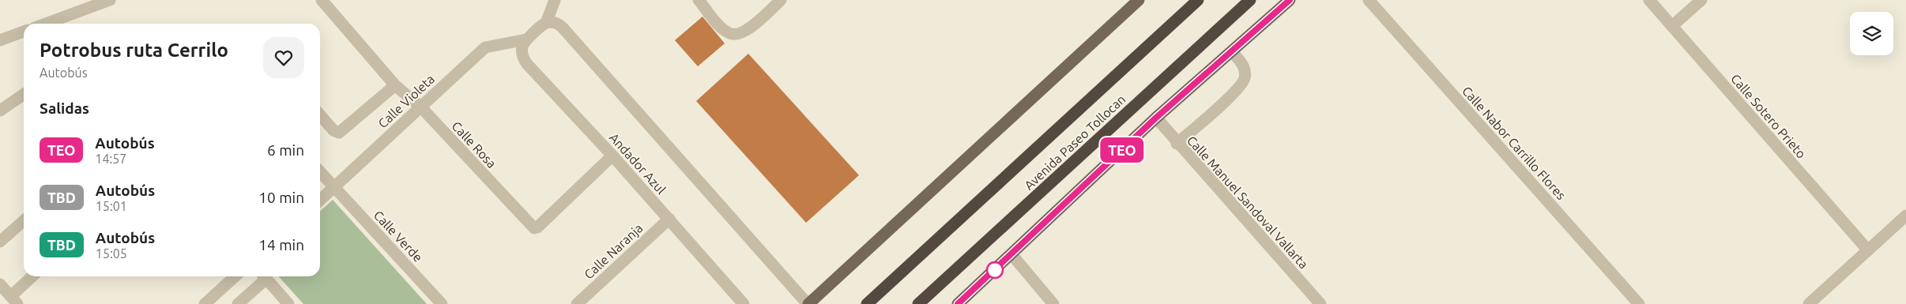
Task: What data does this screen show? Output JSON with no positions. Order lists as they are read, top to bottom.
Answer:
{
  "streets": {
    "highway": ["Avenida Paseo Tollocan"],
    "street": [
      "Calle Violeta",
      "Calle Sotero Prieto",
      "Calle Nabor Carrillo Flores",
      "Calle Rosa",
      "Andador Azul",
      "Calle Manuel Sandoval Vallarta",
      "Calle Verde",
      "Calle Naranja"
    ]
  },
  "crossings": [
    ["Calle Violeta", "Calle Rosa"],
    ["Calle Violeta", "Andador Azul"],
    ["Calle Violeta", "Calle Verde"],
    ["Calle Rosa", "Andador Azul"],
    ["Andador Azul", "Calle Naranja"]
  ],
  "lines": ["bus line TEO"],
  "page": {
    "on_map": "TEO",
    "heading": [
      ["Potrobus ruta Cerrilo", "Autobús"],
      "Salidas"
    ],
    "list": [
      {
        "mark": "TEO",
        "name": "Autobús",
        "note": "14:57",
        "value": "6 min"
      },
      {
        "mark": "TBD",
        "name": "Autobús",
        "note": "15:01",
        "value": "10 min"
      },
      {
        "mark": "TBD",
        "name": "Autobús",
        "note": "15:05",
        "value": "14 min"
      }
    ]
  }
}
